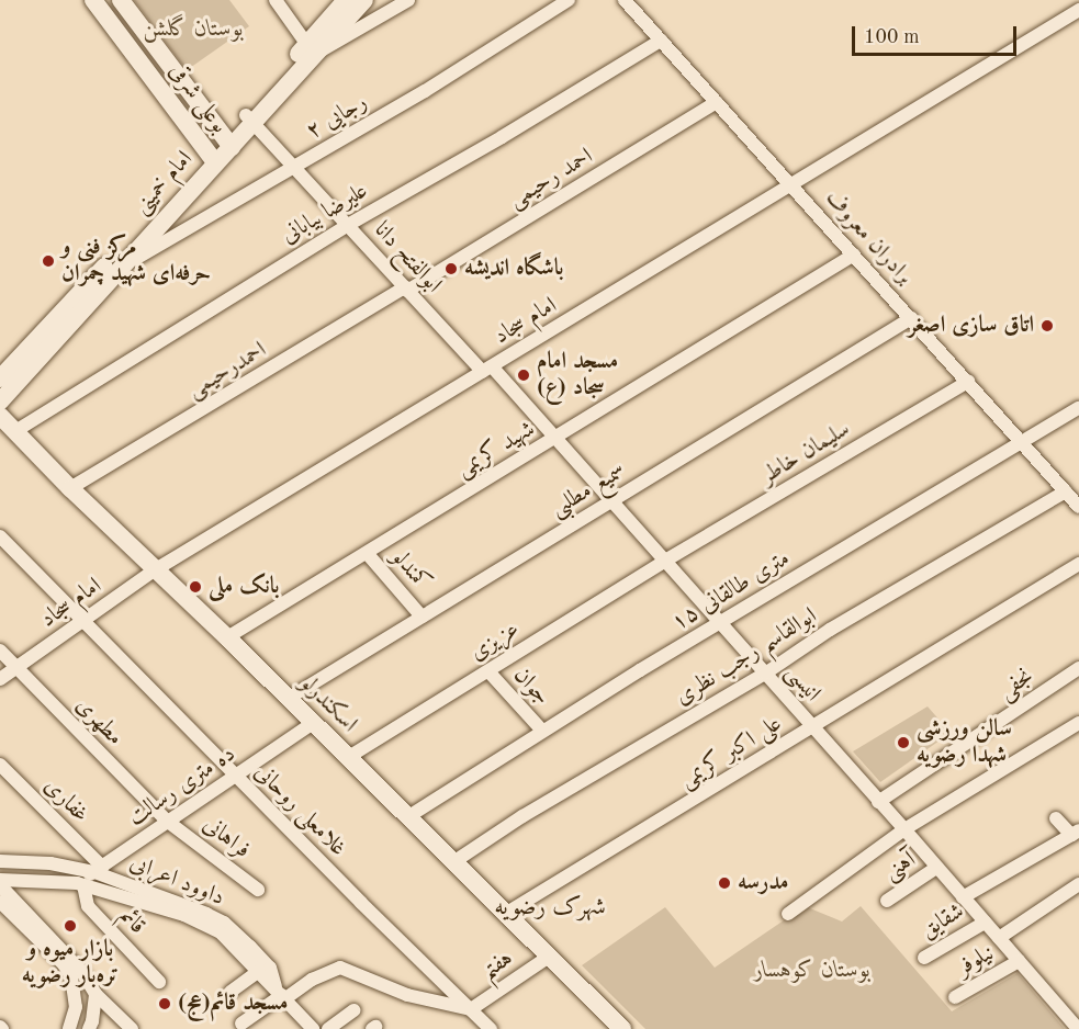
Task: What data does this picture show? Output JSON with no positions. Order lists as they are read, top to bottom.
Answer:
{
  "streets": {
    "main road": ["بوعلی شرقی", "امام خمینی", "اسکندرلو"],
    "street": [
      "رجایی ۲",
      "احمد رحیمی",
      "علیرضا بیابانی",
      "برادران معروف",
      "ابوالفتح دانا",
      "امام سجاد",
      "احمدرحیمی",
      "شهید کریمی",
      "سلیمان خاطر",
      "سمیع مطلبی",
      "کمندلو",
      "۱۵ متری طالقانی",
      "عزیزی",
      "ابوالقاسم رجب نظری",
      "انیسی",
      "نجفی",
      "جوان",
      "مطهری",
      "علی اکبر کریمی",
      "ده متری رسالت",
      "غفاری",
      "غلامعلی روحانی",
      "فراهانی",
      "آهنی",
      "داوود اعرابی",
      "قائم",
      "شقایق",
      "نیلوفر",
      "هفتم"
    ]
  },
  "crossings": [
    ["بوعلی شرقی", "امام خمینی"],
    ["رجایی ۲", "امام خمینی"],
    ["رجایی ۲", "ابوالفتح دانا"],
    ["احمد رحیمی", "برادران معروف"],
    ["احمد رحیمی", "ابوالفتح دانا"],
    ["احمد رحیمی", "احمدرحیمی"],
    ["امام خمینی", "ابوالفتح دانا"],
    ["علیرضا بیابانی", "برادران معروف"],
    ["علیرضا بیابانی", "ابوالفتح دانا"],
    ["علیرضا بیابانی", "اسکندرلو"],
    ["برادران معروف", "امام سجاد"],
    ["برادران معروف", "شهید کریمی"],
    ["برادران معروف", "سلیمان خاطر"],
    ["برادران معروف", "سمیع مطلبی"],
    ["برادران معروف", "۱۵ متری طالقانی"],
    ["برادران معروف", "ابوالقاسم رجب نظری"],
    ["ابوالفتح دانا", "امام سجاد"],
    ["ابوالفتح دانا", "احمدرحیمی"],
    ["ابوالفتح دانا", "انیسی"],
    ["امام سجاد", "انیسی"],
    ["امام سجاد", "اسکندرلو"],
    ["امام سجاد", "مطهری"],
    ["امام سجاد", "غلامعلی روحانی"],
    ["احمدرحیمی", "اسکندرلو"],
    ["شهید کریمی", "کمندلو"],
    ["شهید کریمی", "انیسی"],
    ["شهید کریمی", "اسکندرلو"],
    ["سلیمان خاطر", "عزیزی"],
    ["سلیمان خاطر", "انیسی"],
    ["سمیع مطلبی", "کمندلو"],
    ["سمیع مطلبی", "انیسی"],
    ["سمیع مطلبی", "اسکندرلو"],
    ["۱۵ متری طالقانی", "انیسی"],
    ["۱۵ متری طالقانی", "جوان"],
    ["۱۵ متری طالقانی", "اسکندرلو"],
    ["عزیزی", "انیسی"],
    ["عزیزی", "جوان"],
    ["عزیزی", "اسکندرلو"],
    ["ابوالقاسم رجب نظری", "انیسی"],
    ["ابوالقاسم رجب نظری", "اسکندرلو"],
    ["انیسی", "نجفی"],
    ["انیسی", "علی اکبر کریمی"],
    ["انیسی", "آهنی"],
    ["انیسی", "شقایق"],
    ["انیسی", "نیلوفر"],
    ["اسکندرلو", "علی اکبر کریمی"],
    ["اسکندرلو", "ده متری رسالت"],
    ["اسکندرلو", "هفتم"],
    ["مطهری", "ده متری رسالت"],
    ["مطهری", "فراهانی"],
    ["ده متری رسالت", "غفاری"],
    ["ده متری رسالت", "غلامعلی روحانی"],
    ["ده متری رسالت", "فراهانی"],
    ["ده متری رسالت", "داوود اعرابی"],
    ["ده متری رسالت", "قائم"],
    ["غفاری", "داوود اعرابی"],
    ["غلامعلی روحانی", "هفتم"],
    ["داوود اعرابی", "قائم"]
  ],
  "districts": ["شهرک رضویه"],
  "parks": ["بوستان گلشن", "بوستان کوهسار"],
  "places": [
    "مرکز فنی و حرفه‌ای شهید چمران",
    "باشگاه اندیشه",
    "اتاق سازی اصغر",
    "مسجد امام سجاد (ع)",
    "بانک ملی",
    "سالن ورزشی شهدا رضویه",
    "مدرسه",
    "بازار میوه و تره‌بار رضویه",
    "مسجد قائم(عج)"
  ],
  "scale_bar": "100 m"
}
